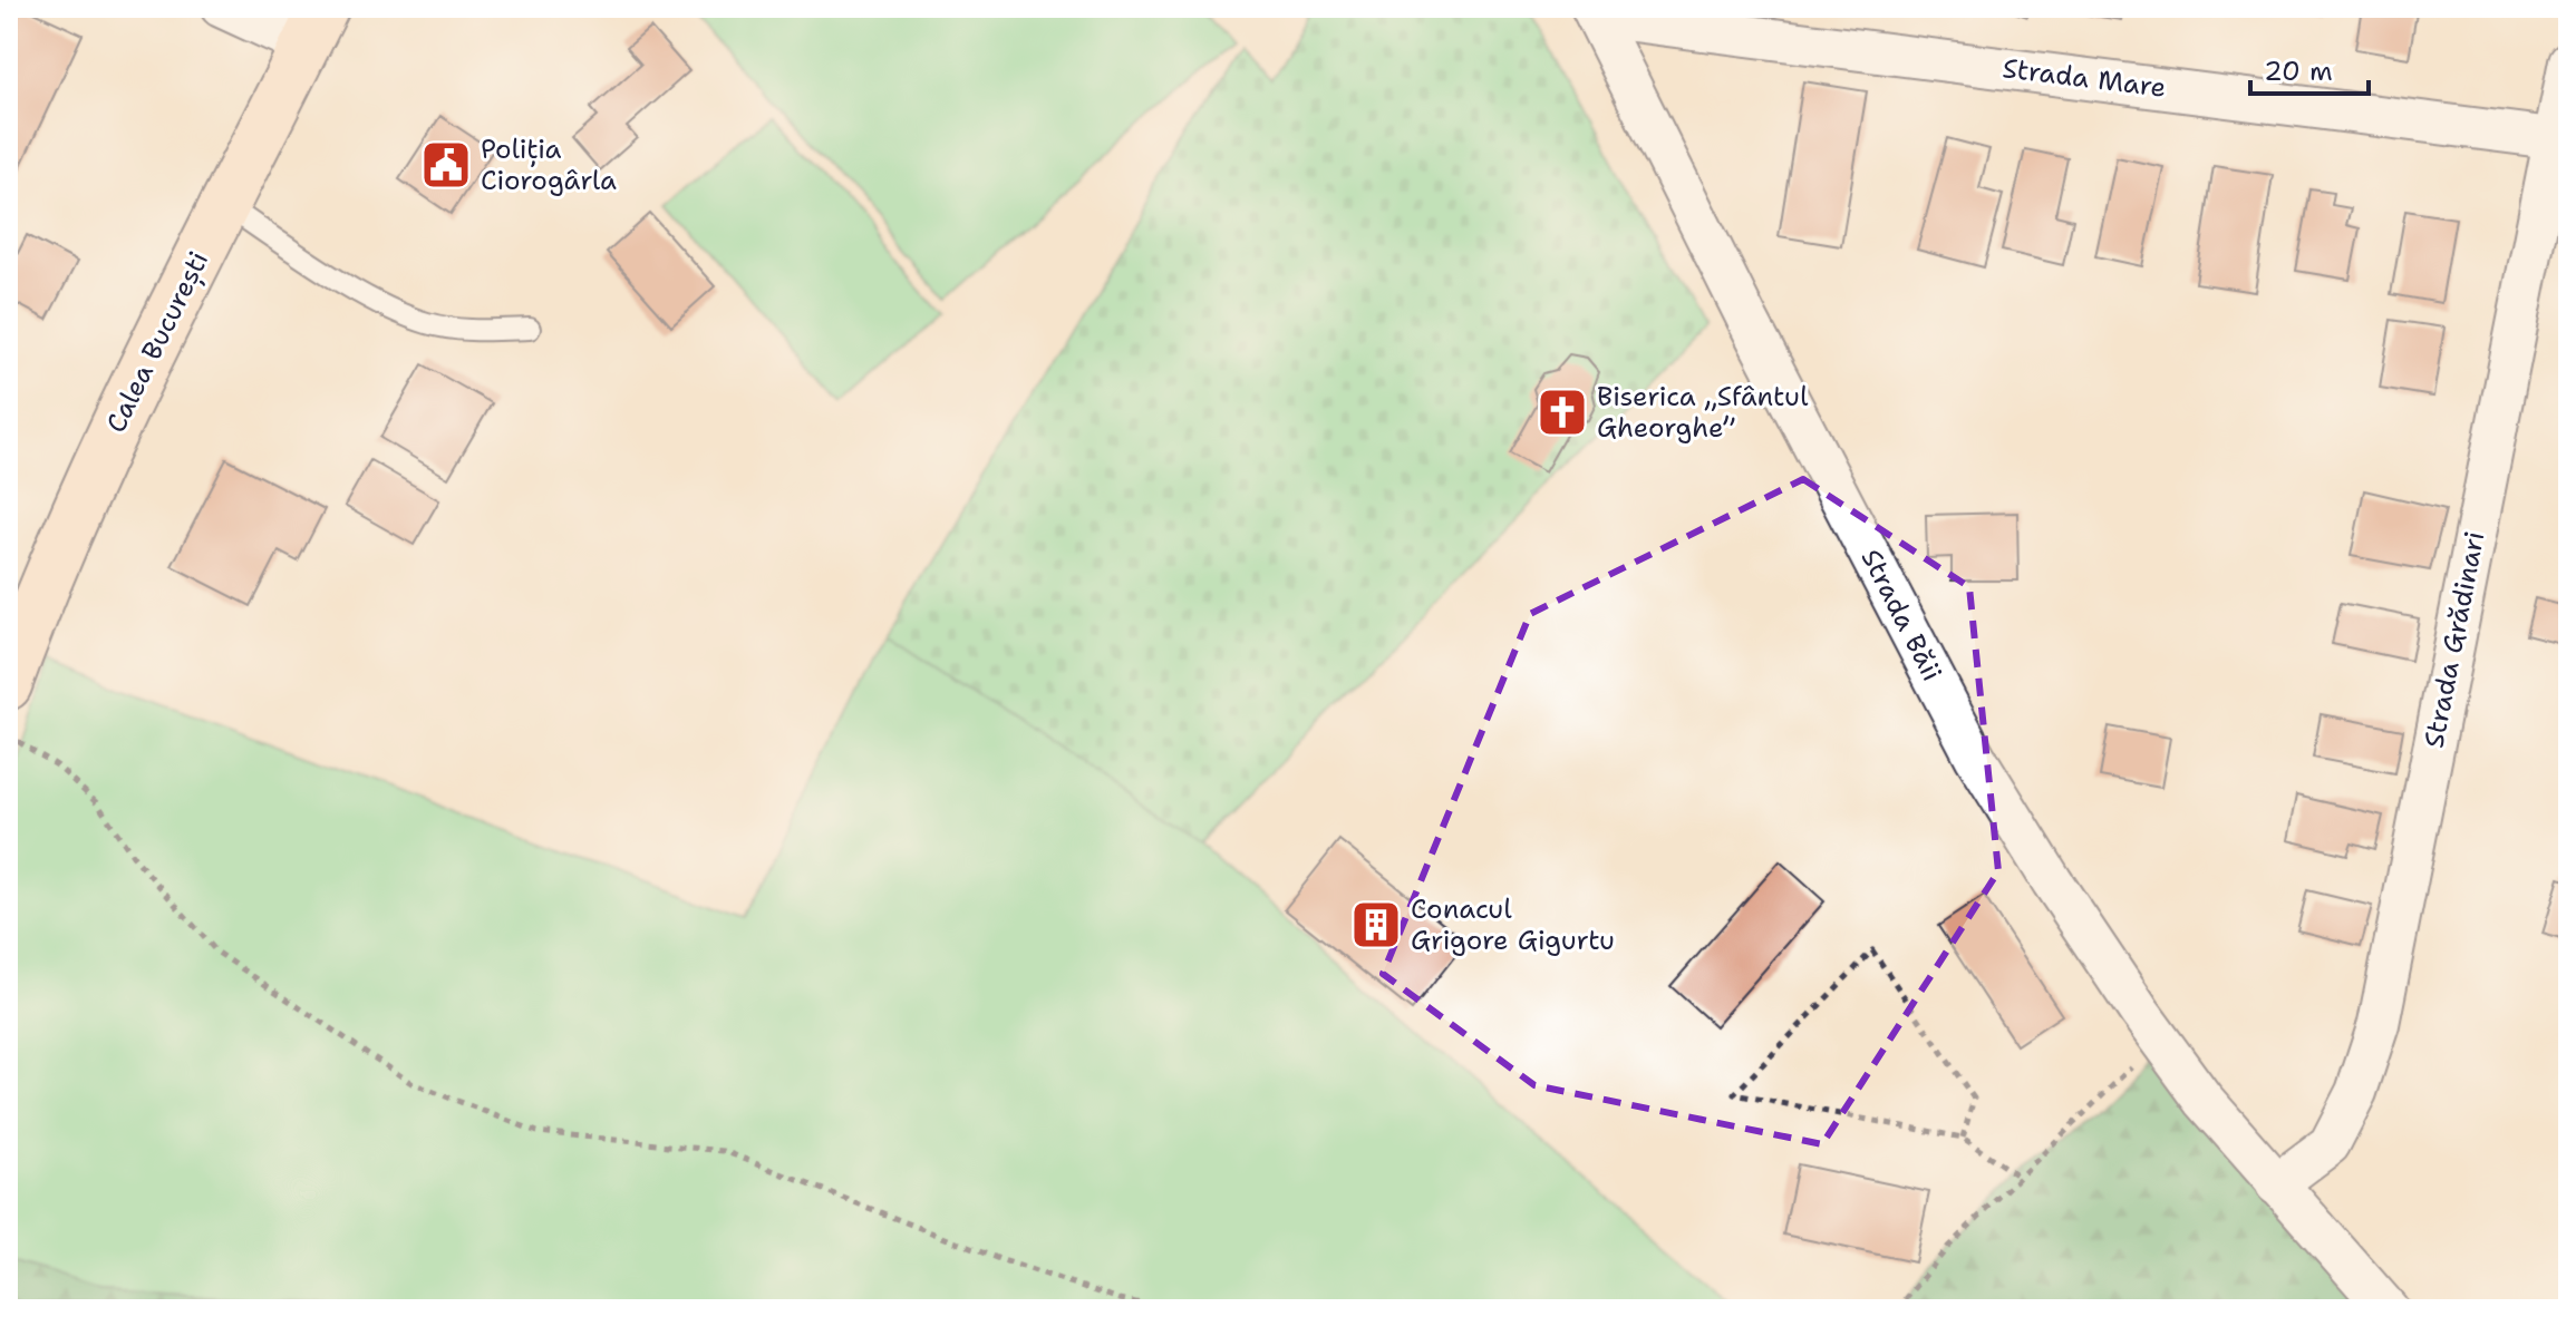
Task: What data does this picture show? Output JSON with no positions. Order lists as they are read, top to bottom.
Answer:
{
  "streets": {
    "main road": ["Calea București"],
    "street": ["Strada Mare", "Strada Băii", "Strada Grădinari"]
  },
  "crossings": [
    ["Strada Mare", "Strada Băii"],
    ["Strada Mare", "Strada Grădinari"],
    ["Strada Băii", "Strada Grădinari"]
  ],
  "places": {
    "public building": ["Poliția Ciorogârla"],
    "church": ["Biserica „Sfântul Gheorghe”"],
    "building": ["Conacul Grigore Gigurtu"]
  },
  "scale_bar": "20 m"
}
